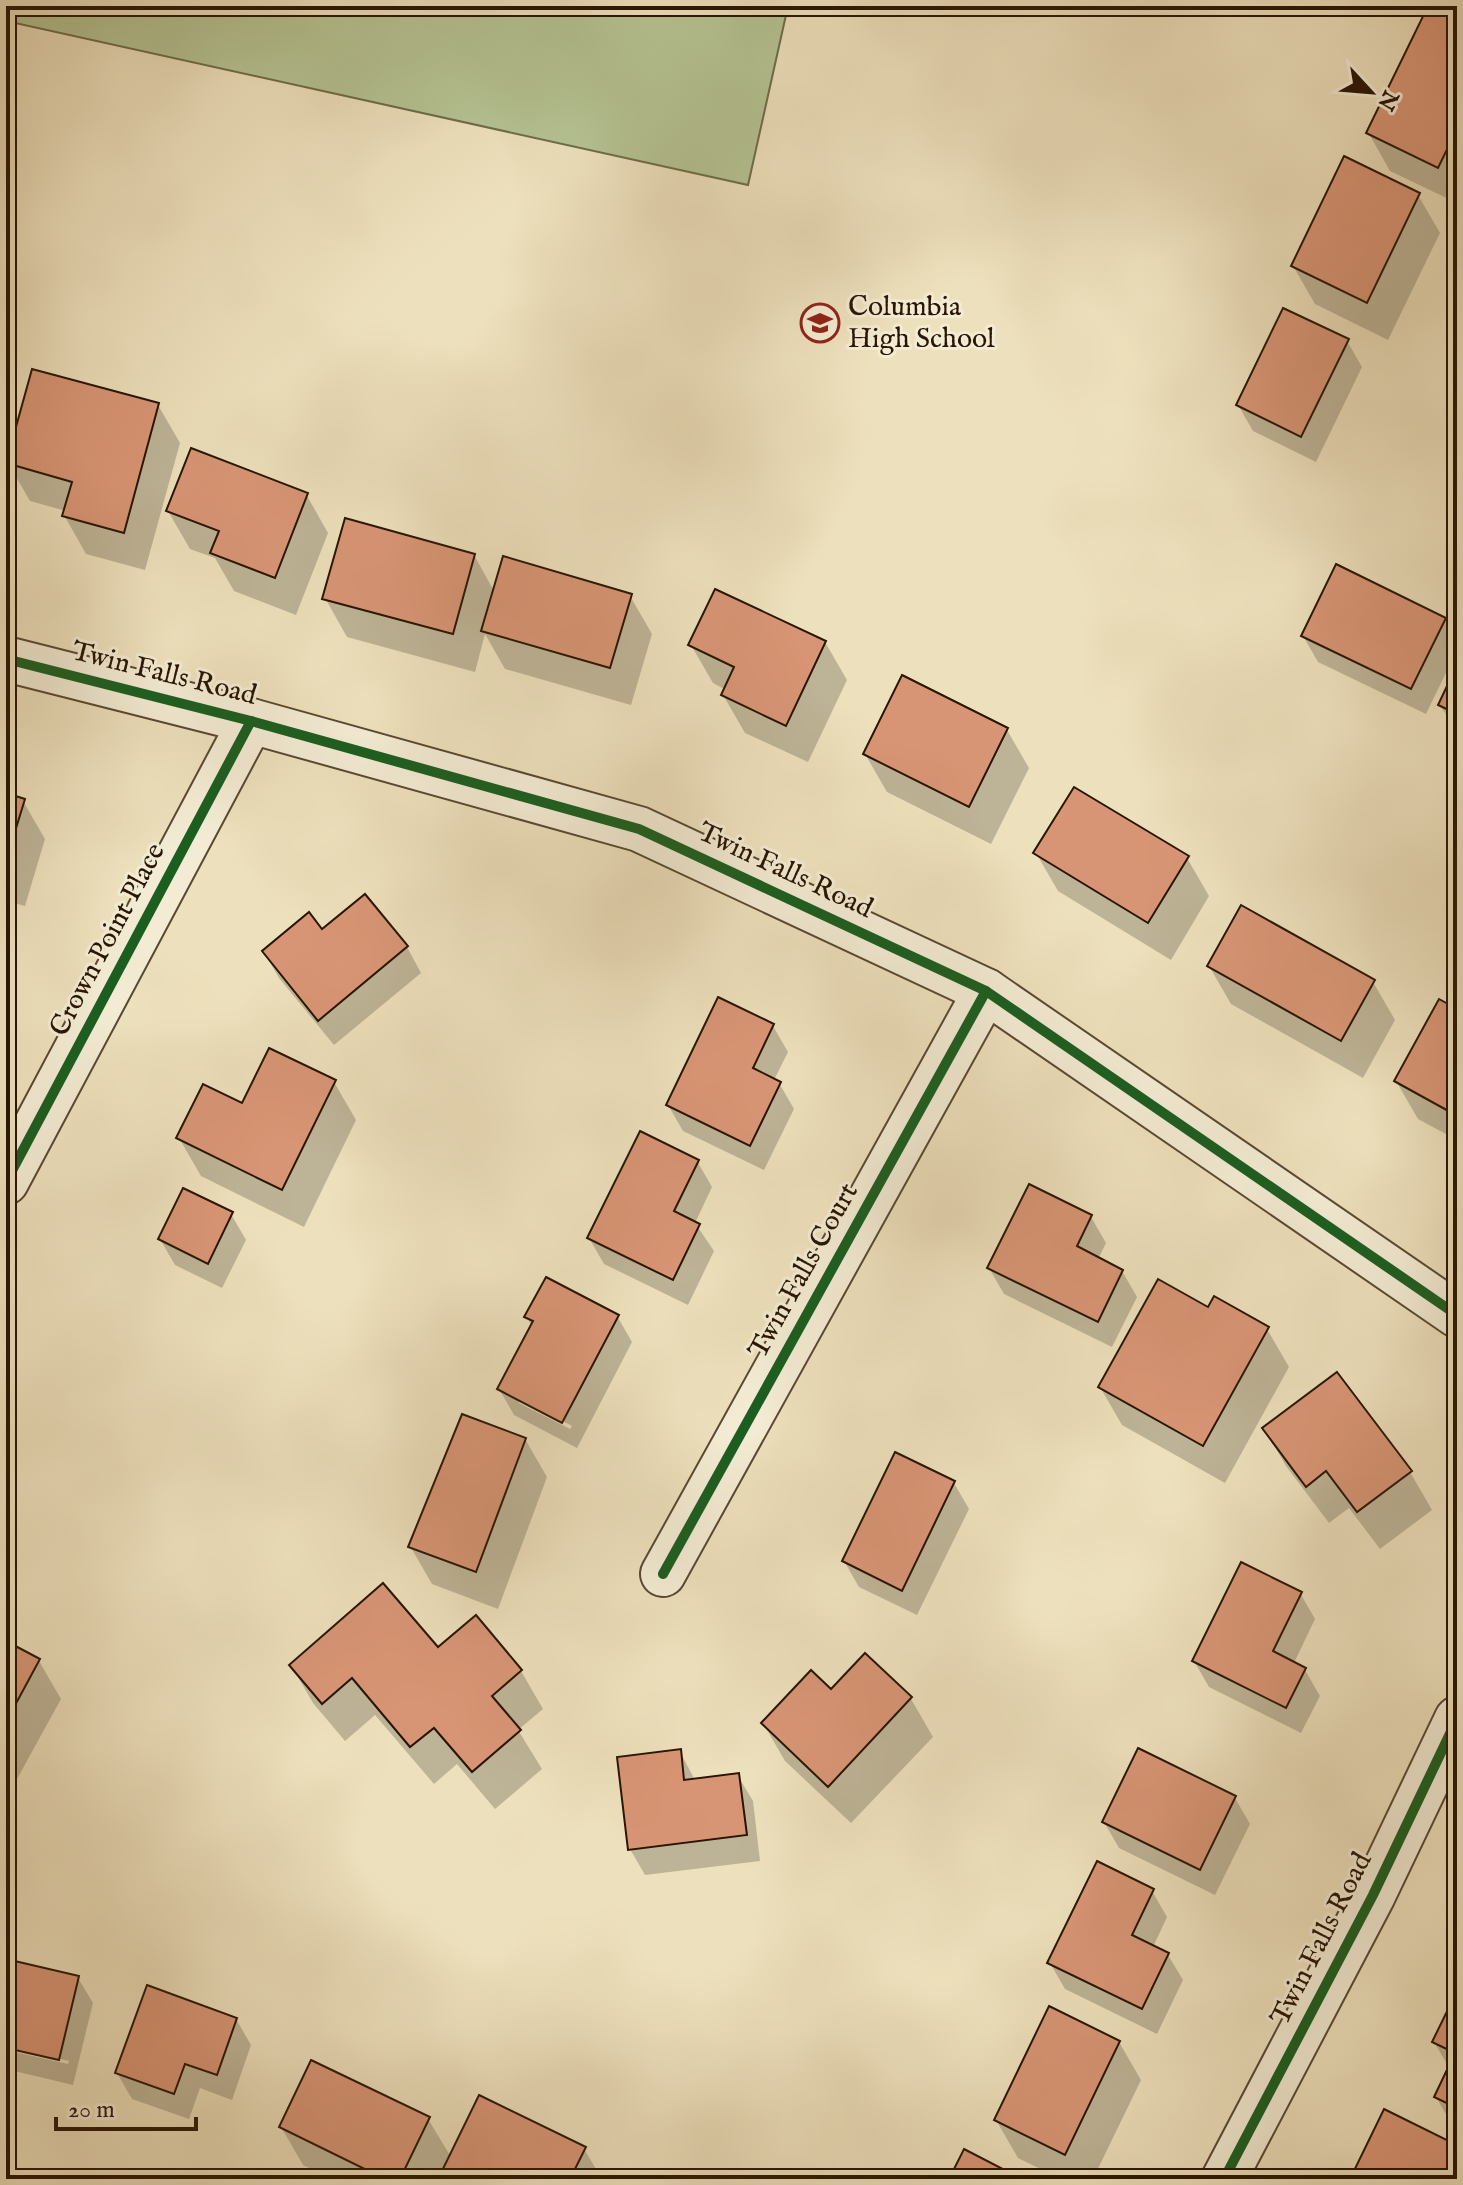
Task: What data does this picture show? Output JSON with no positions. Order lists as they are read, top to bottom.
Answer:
{
  "streets": {
    "street": ["Twin Falls Road", "Crown Point Place", "Twin Falls Court"]
  },
  "crossings": [
    ["Twin Falls Road", "Crown Point Place"],
    ["Twin Falls Road", "Twin Falls Court"]
  ],
  "places": {
    "school or university": ["Columbia High School"]
  },
  "scale_bar": "20 m",
  "north": "bottom right"
}
